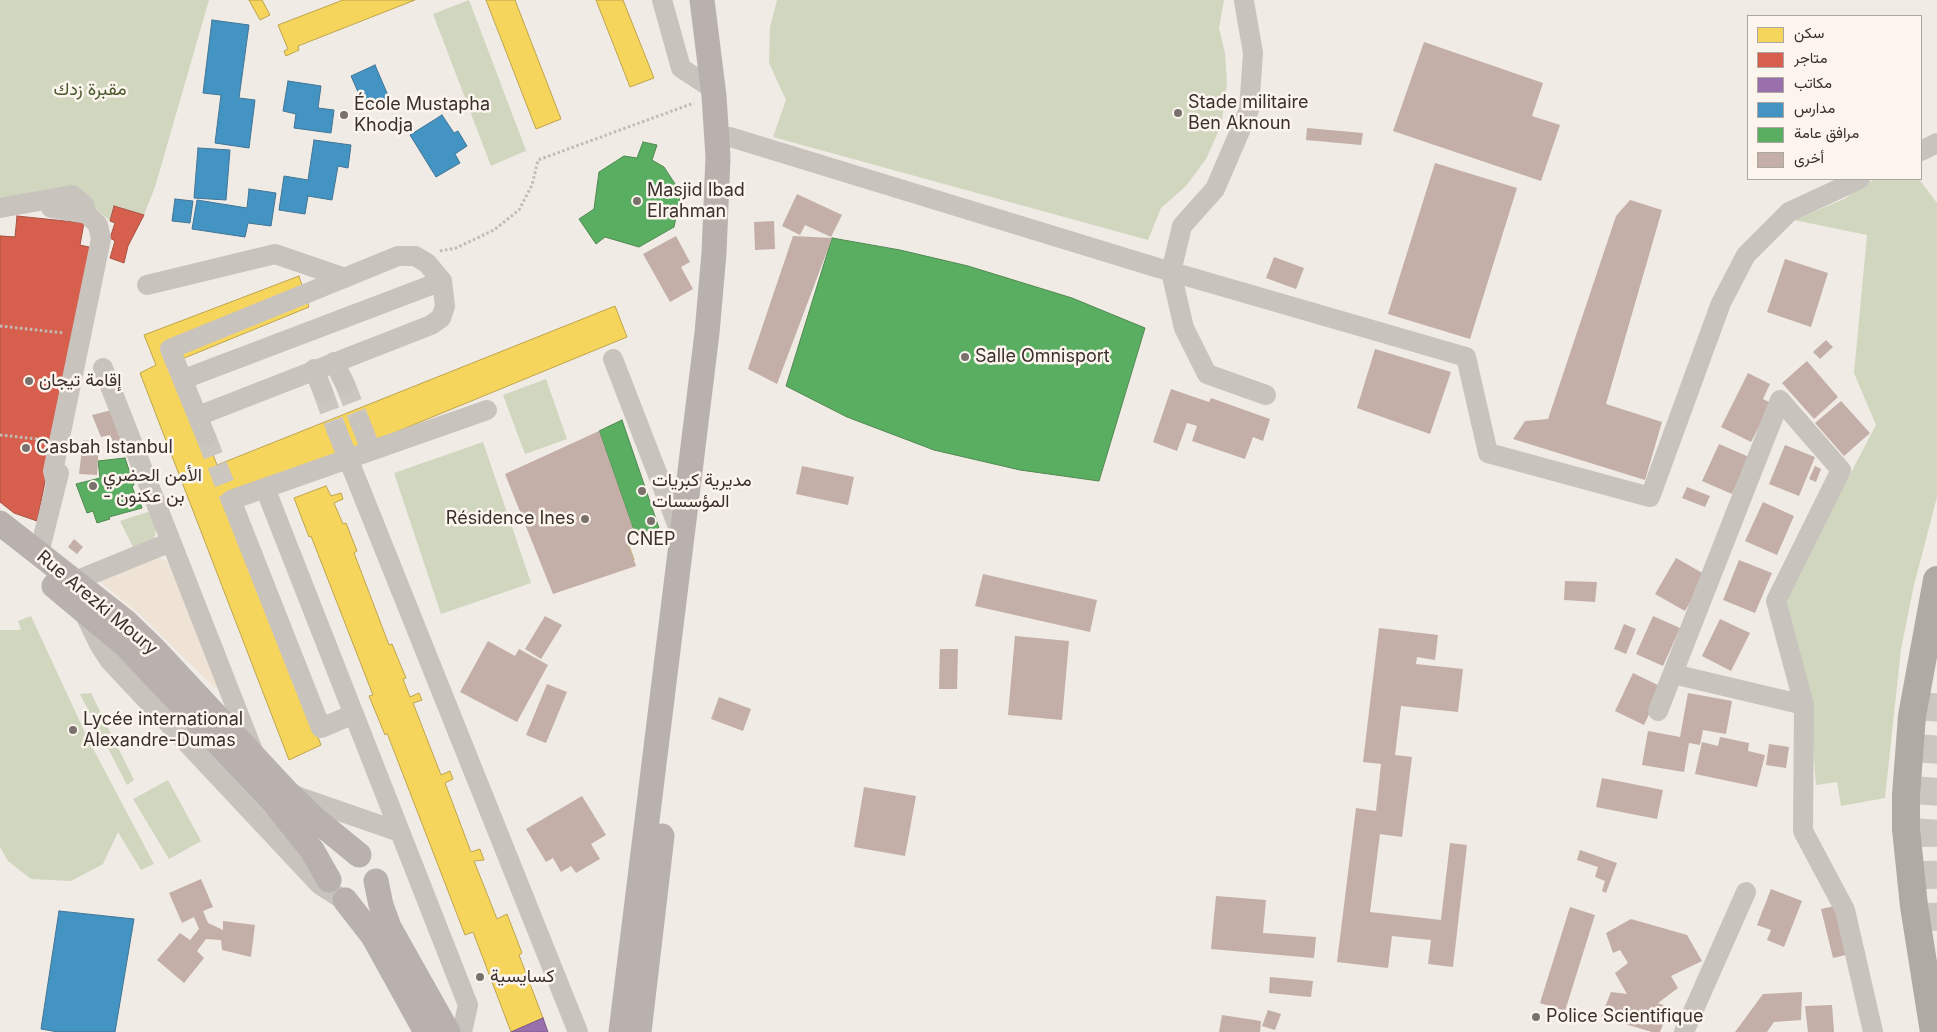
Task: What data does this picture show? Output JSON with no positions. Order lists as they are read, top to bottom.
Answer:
{
  "streets": {
    "main road": ["Rue Arezki Moury"]
  },
  "parks": ["مقبرة زدك"],
  "places": [
    "Stade militaire Ben Aknoun",
    "École Mustapha Khodja",
    "Masjid Ibad Elrahman",
    "Salle Omnisport",
    "إقامة تيجان",
    "Casbah Istanbul",
    "الأمن الحضري - بن عكنون",
    "مديرية كبريات المؤسسات",
    "Résidence Ines",
    "CNEP",
    "Lycée international Alexandre-Dumas",
    "كسايسية",
    "Police Scientifique"
  ],
  "legend": [
    "سكن",
    "متاجر",
    "مكاتب",
    "مدارس",
    "مرافق عامة",
    "أخرى"
  ]
}
